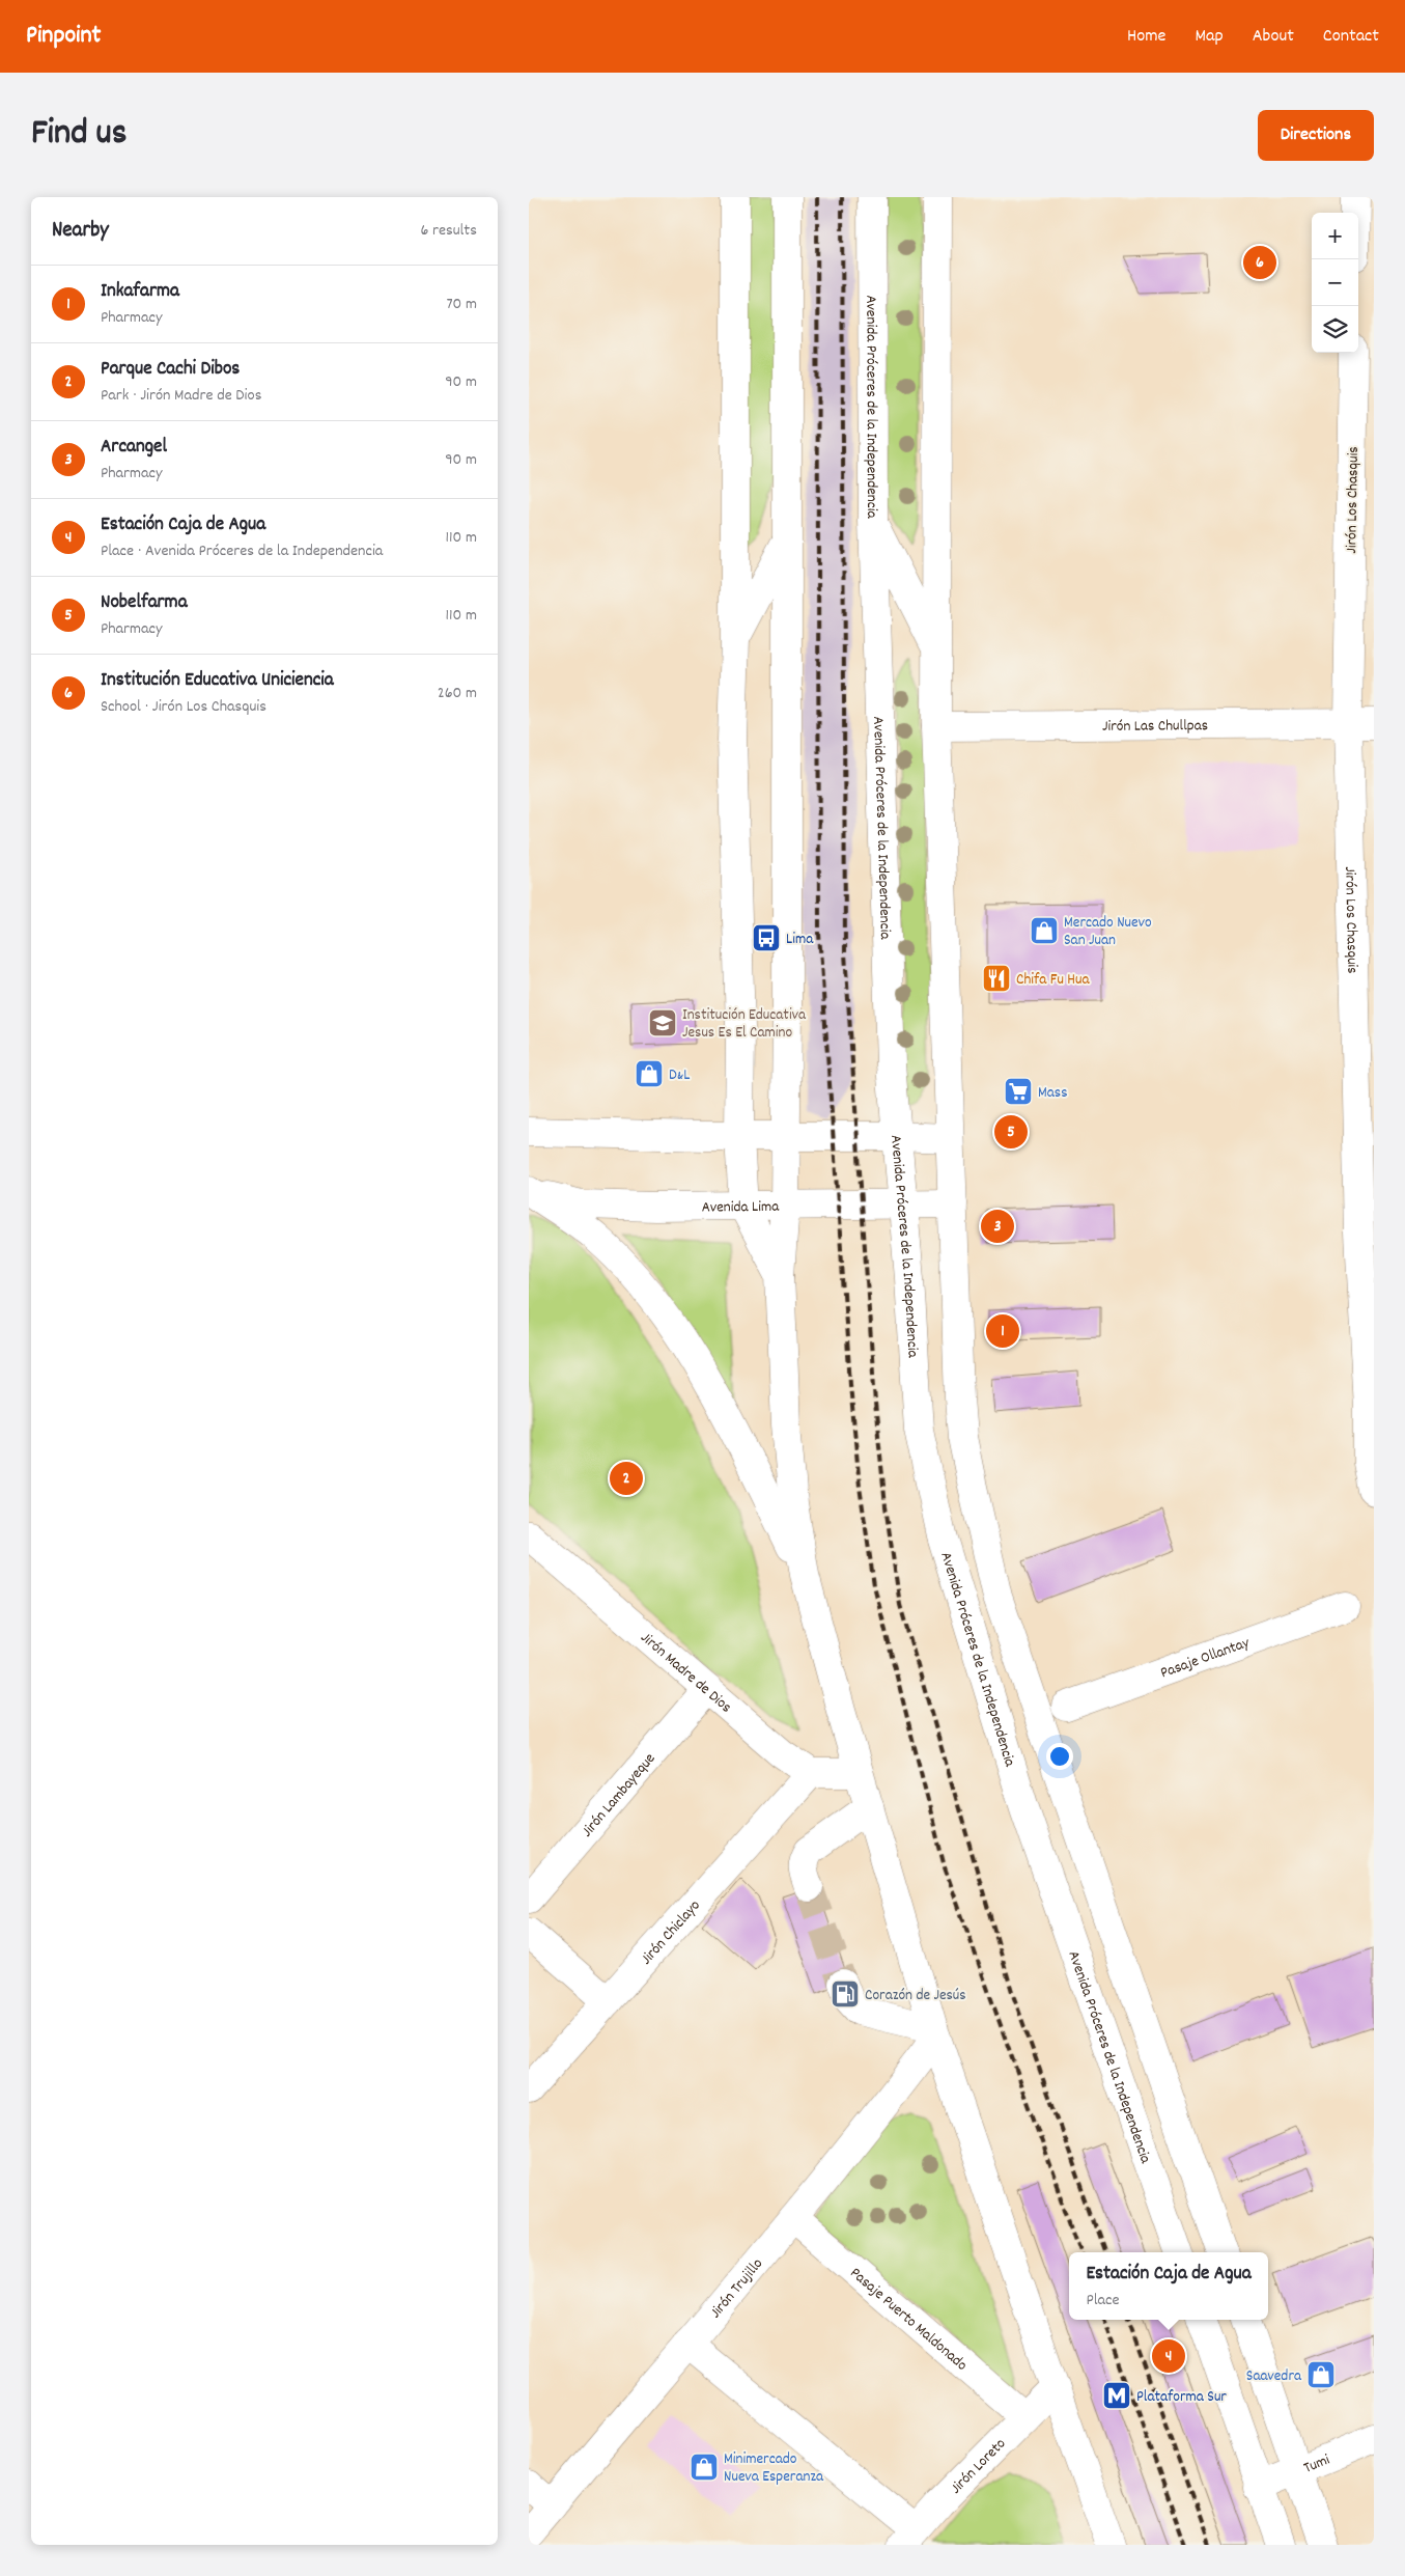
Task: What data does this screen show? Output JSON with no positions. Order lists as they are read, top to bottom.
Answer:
{
  "streets": {
    "main road": [
      "Avenida Próceres de la Independencia",
      "Jirón Los Chasquis",
      "Jirón Las Chullpas",
      "Avenida Lima",
      "Pasaje Ollantay",
      "Jirón Madre de Dios",
      "Jirón Lambayeque",
      "Jirón Chiclayo",
      "Jirón Trujillo",
      "Pasaje Puerto Maldonado",
      "Tumi",
      "Jirón Loreto"
    ]
  },
  "crossings": [
    ["Avenida Próceres de la Independencia", "Avenida Lima"],
    ["Jirón Los Chasquis", "Jirón Las Chullpas"],
    ["Jirón Madre de Dios", "Jirón Lambayeque"],
    ["Jirón Madre de Dios", "Jirón Chiclayo"],
    ["Jirón Trujillo", "Pasaje Puerto Maldonado"],
    ["Pasaje Puerto Maldonado", "Jirón Loreto"]
  ],
  "places": {
    "shop": [
      "Mercado Nuevo San Juan",
      "D&L",
      "Saavedra",
      "Minimercado Nueva Esperanza"
    ],
    "bus stop": ["Lima"],
    "restaurant": ["Chifa Fu Hua"],
    "school or university": ["Institución Educativa Jesus Es El Camino"],
    "supermarket": ["Mass"],
    "fuel station": ["Corazón de Jesús"],
    "metro station": ["Plataforma Sur"]
  },
  "page": {
    "header": "Pinpoint",
    "nav": [
      "Home",
      "Map",
      "About",
      "Contact"
    ],
    "title": "Find us",
    "buttons": "Directions",
    "heading": ["Nearby", "6 results"],
    "map_buttons": ["+", "−"],
    "pins": [
      "6",
      "5",
      "3",
      "1",
      "2",
      "4"
    ],
    "list": [
      {
        "mark": "1",
        "name": "Inkafarma",
        "note": "Pharmacy",
        "value": "70 m"
      },
      {
        "mark": "2",
        "name": "Parque Cachi Dibos",
        "note": "Park · Jirón Madre de Dios",
        "value": "90 m"
      },
      {
        "mark": "3",
        "name": "Arcangel",
        "note": "Pharmacy",
        "value": "90 m"
      },
      {
        "mark": "4",
        "name": "Estación Caja de Agua",
        "note": "Place · Avenida Próceres de la Independencia",
        "value": "110 m"
      },
      {
        "mark": "5",
        "name": "Nobelfarma",
        "note": "Pharmacy",
        "value": "110 m"
      },
      {
        "mark": "6",
        "name": "Institución Educativa Uniciencia",
        "note": "School · Jirón Los Chasquis",
        "value": "260 m"
      }
    ],
    "popup": ["Estación Caja de Agua", "Place"]
  }
}
